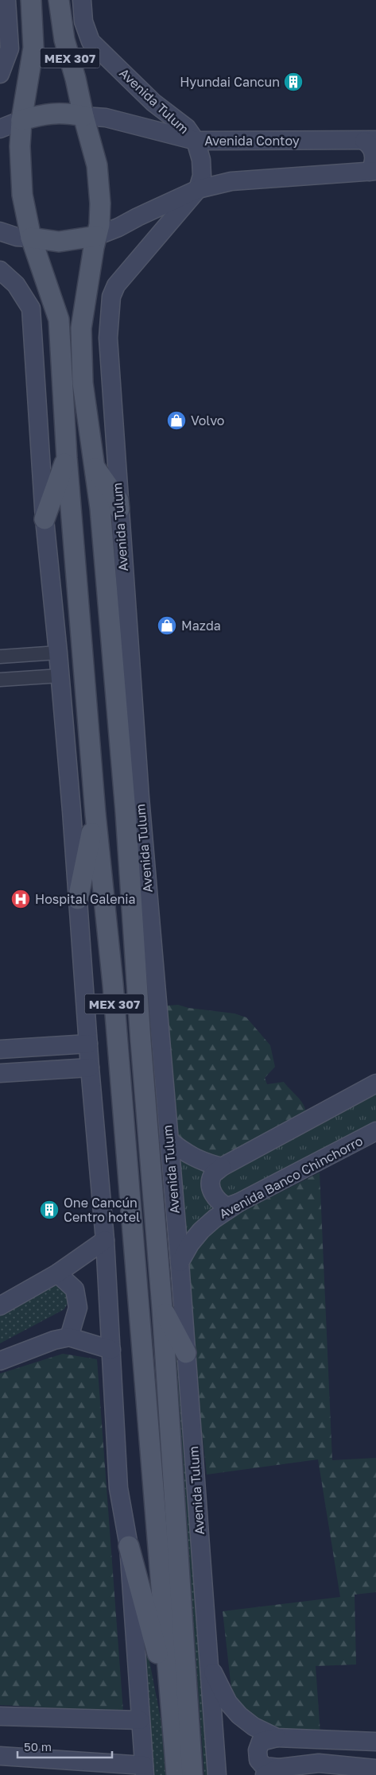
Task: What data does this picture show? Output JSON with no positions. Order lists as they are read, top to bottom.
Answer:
{
  "streets": {
    "main road": ["MEX 307", "Avenida Tulum"],
    "street": ["Avenida Contoy", "Avenida Banco Chinchorro"]
  },
  "crossings": [
    ["MEX 307", "Avenida Tulum"],
    ["MEX 307", "Avenida Contoy"],
    ["Avenida Tulum", "Avenida Contoy"],
    ["Avenida Tulum", "Avenida Banco Chinchorro"]
  ],
  "places": {
    "building": ["Hyundai Cancun", "One Cancún Centro hotel"],
    "shop": ["Volvo", "Mazda"],
    "hospital": ["Hospital Galenia"]
  },
  "scale_bar": "50 m"
}
